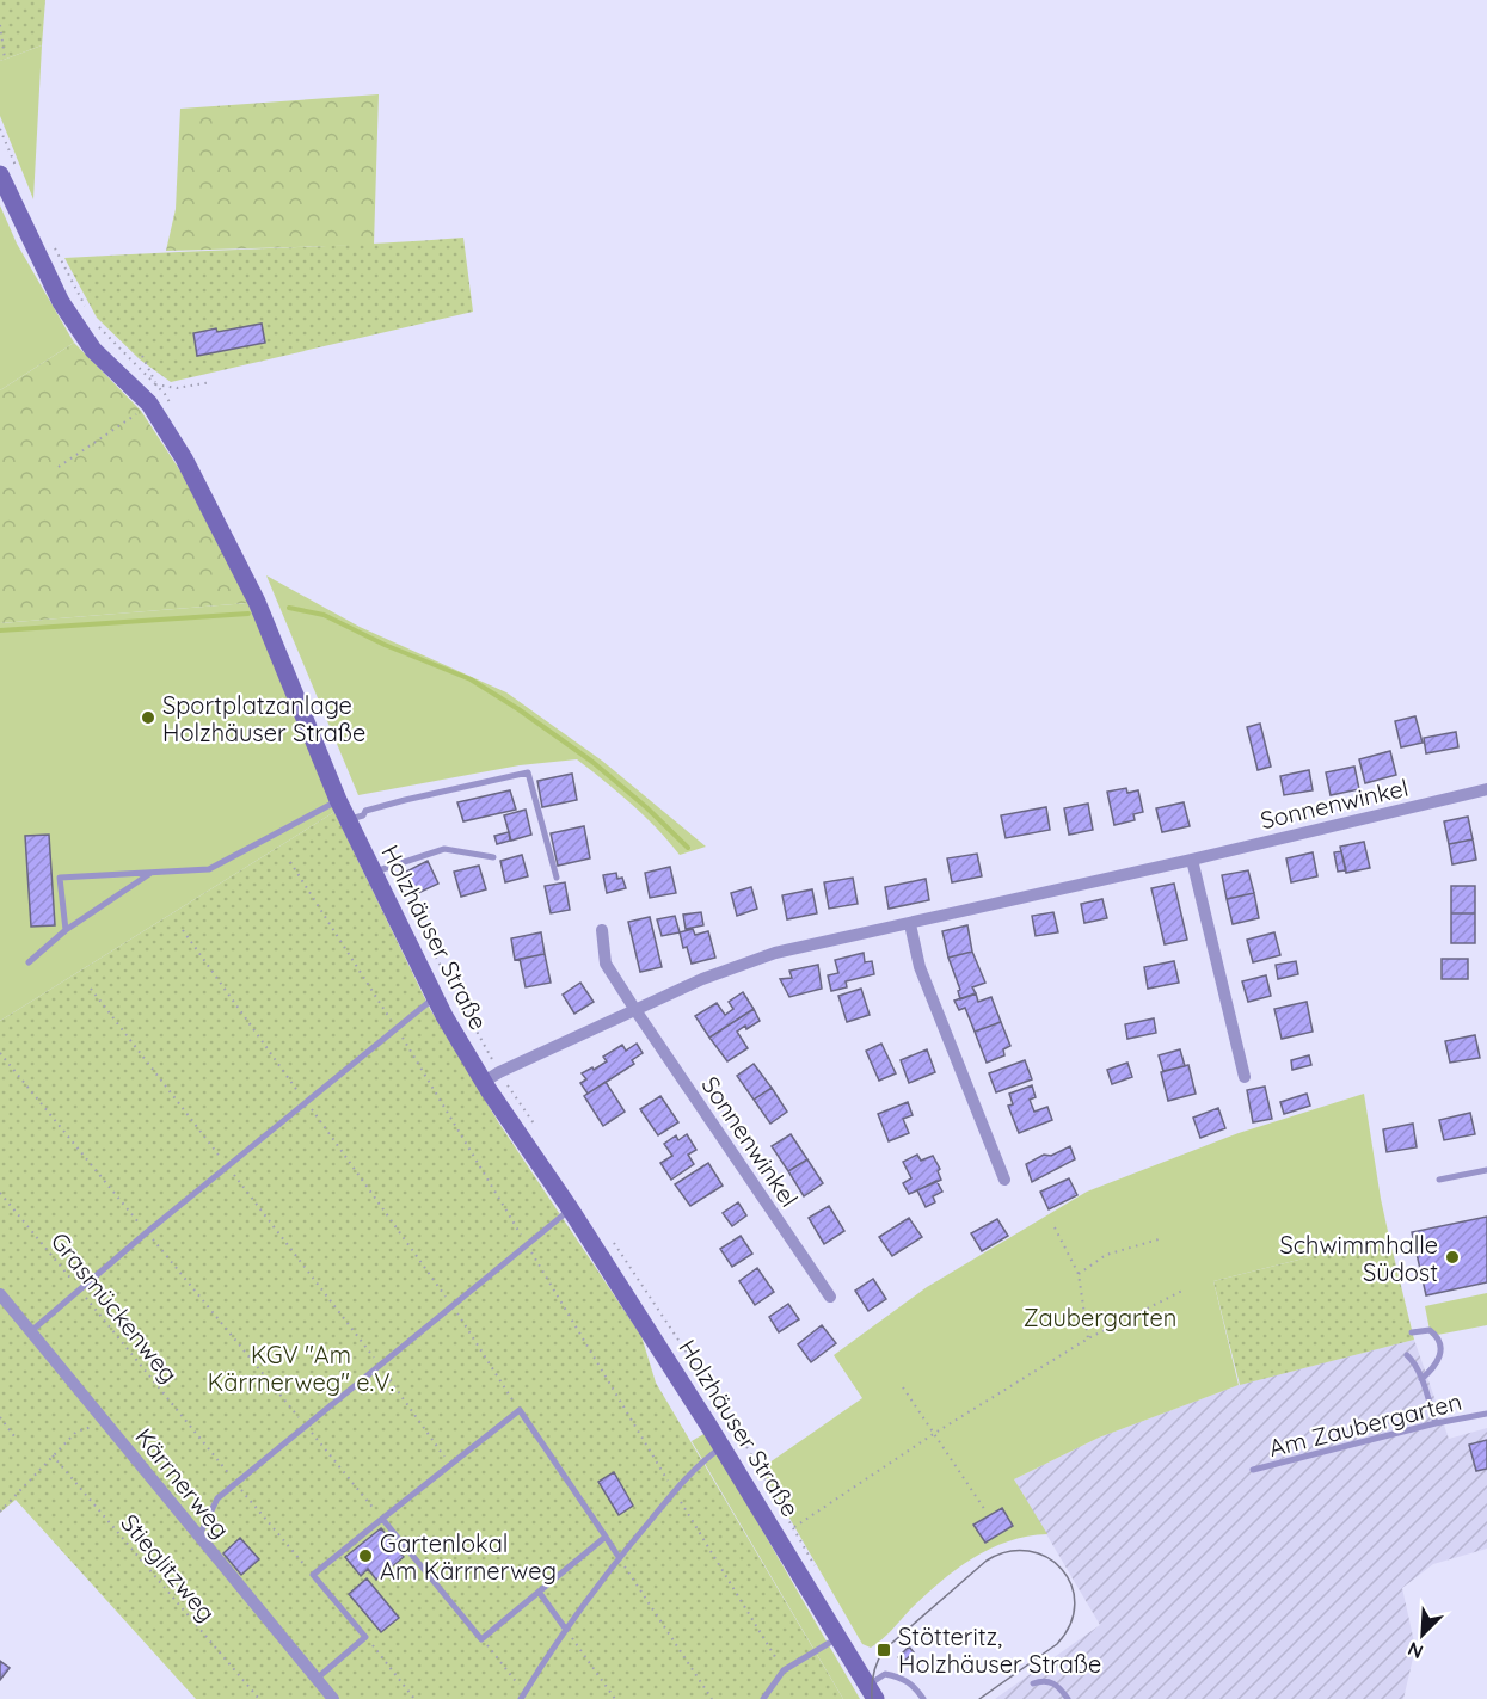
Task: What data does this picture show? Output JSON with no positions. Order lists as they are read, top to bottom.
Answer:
{
  "streets": {
    "main road": ["Holzhäuser Straße"],
    "street": ["Sonnenwinkel", "Kärrnerweg"],
    "lane": ["Am Zaubergarten"],
    "path": ["Grasmückenweg", "Stieglitzweg"]
  },
  "crossings": [
    ["Sonnenwinkel", "Holzhäuser Straße"]
  ],
  "parks": ["Zaubergarten", "KGV \"Am Kärrnerweg\" e.V."],
  "places": {
    "other": ["Sportplatzanlage Holzhäuser Straße", "Schwimmhalle Südost", "Gartenlokal Am Kärrnerweg"],
    "transit": ["Stötteritz, Holzhäuser Straße"]
  },
  "north": "bottom left"
}
